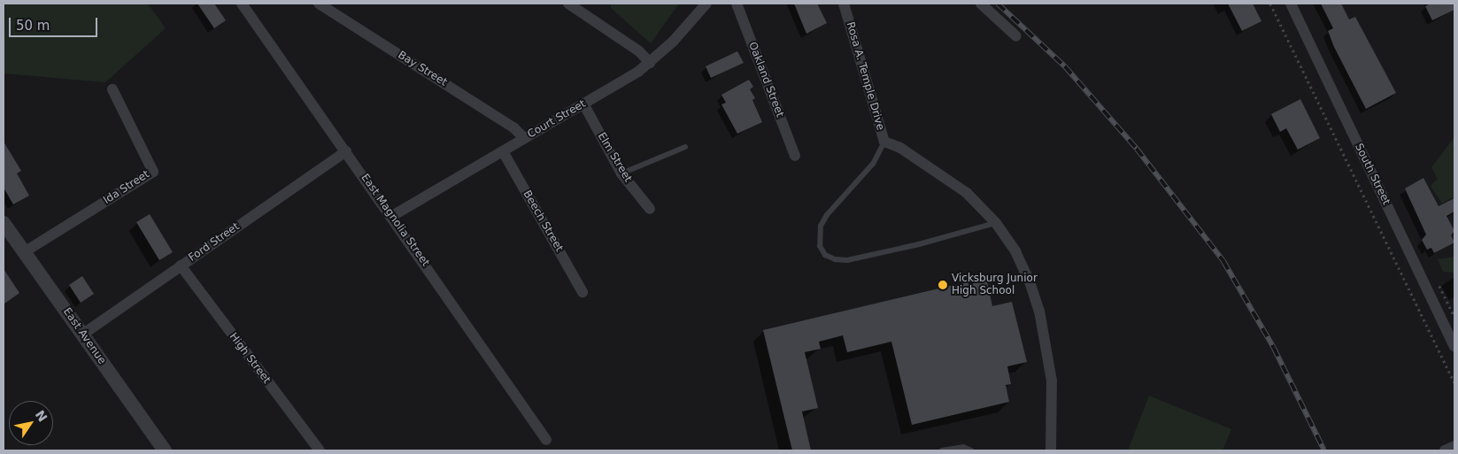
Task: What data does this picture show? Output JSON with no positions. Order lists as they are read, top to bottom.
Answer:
{
  "streets": {
    "street": [
      "Bay Street",
      "Rosa A. Temple Drive",
      "Oakland Street",
      "Court Street",
      "Elm Street",
      "South Street",
      "Ida Street",
      "East Magnolia Street",
      "Beech Street",
      "Ford Street",
      "East Avenue",
      "High Street"
    ]
  },
  "crossings": [
    ["Bay Street", "Court Street"],
    ["Court Street", "Elm Street"],
    ["Court Street", "East Magnolia Street"],
    ["Court Street", "Beech Street"],
    ["Ida Street", "East Avenue"],
    ["East Magnolia Street", "Ford Street"],
    ["Ford Street", "East Avenue"],
    ["Ford Street", "High Street"]
  ],
  "places": ["Vicksburg Junior High School"],
  "scale_bar": "50 m",
  "north": "top right"
}
